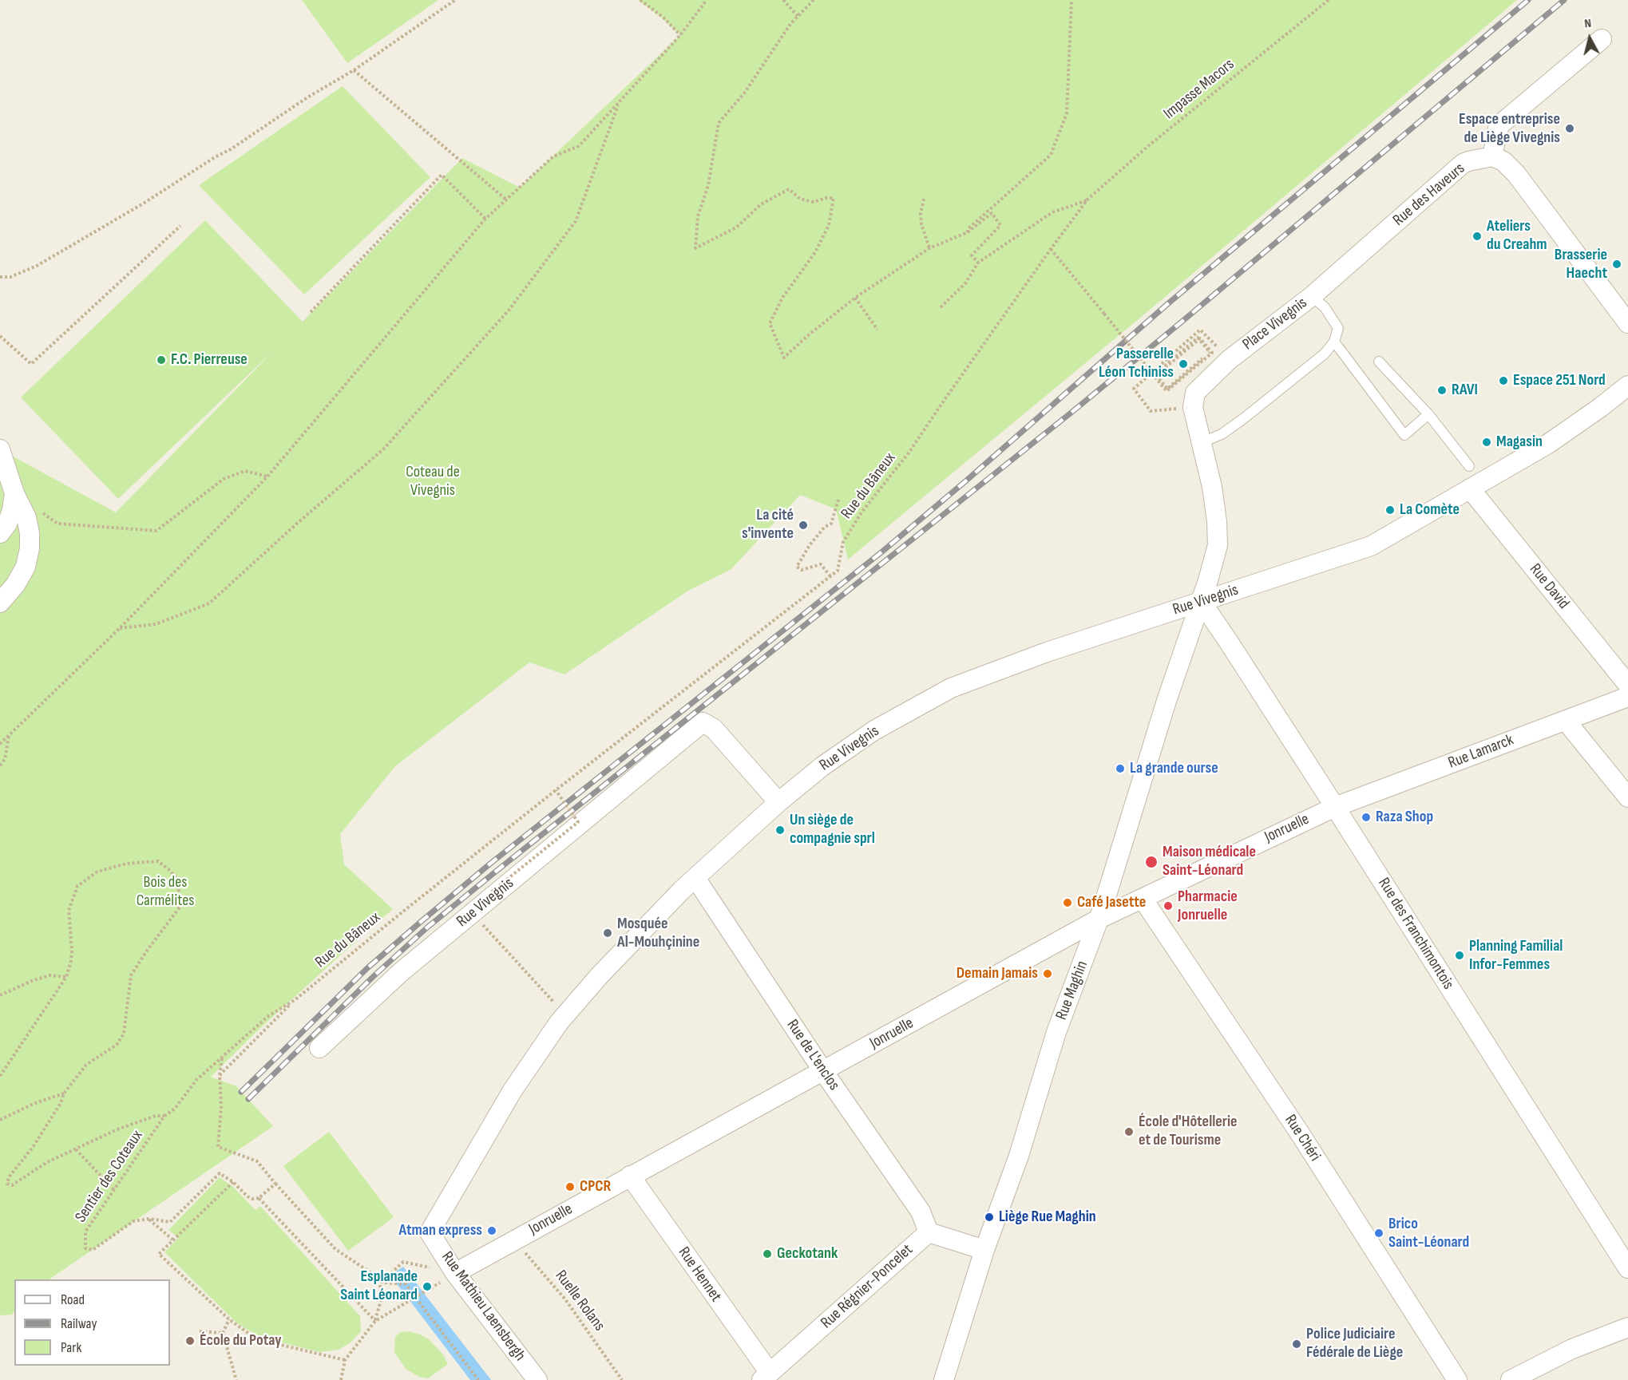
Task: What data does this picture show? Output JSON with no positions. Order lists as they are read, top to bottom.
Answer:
{
  "streets": {
    "street": [
      "Rue des Haveurs",
      "Place Vivegnis",
      "Rue David",
      "Rue Vivegnis",
      "Rue Lamarck",
      "Jonruelle",
      "Rue des Franchimontois",
      "Rue Maghin",
      "Rue de L'enclos",
      "Rue Chéri",
      "Rue Hennet",
      "Rue Régnier-Poncelet",
      "Rue Mathieu Laensbergh"
    ],
    "path": [
      "Impasse Macors",
      "Rue du Bâneux",
      "Sentier des Coteaux",
      "Ruelle Rolans"
    ]
  },
  "crossings": [
    ["Impasse Macors", "Rue du Bâneux"],
    ["Rue des Haveurs", "Place Vivegnis"],
    ["Rue du Bâneux", "Sentier des Coteaux"],
    ["Rue David", "Rue Vivegnis"],
    ["Rue Vivegnis", "Rue des Franchimontois"],
    ["Rue Vivegnis", "Rue Maghin"],
    ["Rue Vivegnis", "Rue de L'enclos"],
    ["Rue Vivegnis", "Rue Mathieu Laensbergh"],
    ["Rue Lamarck", "Jonruelle"],
    ["Rue Lamarck", "Rue des Franchimontois"],
    ["Jonruelle", "Rue des Franchimontois"],
    ["Jonruelle", "Rue Maghin"],
    ["Jonruelle", "Rue de L'enclos"],
    ["Jonruelle", "Rue Chéri"],
    ["Jonruelle", "Rue Hennet"],
    ["Jonruelle", "Ruelle Rolans"],
    ["Jonruelle", "Rue Mathieu Laensbergh"],
    ["Rue des Franchimontois", "Rue Maghin"],
    ["Rue de L'enclos", "Rue Régnier-Poncelet"],
    ["Rue Hennet", "Rue Régnier-Poncelet"]
  ],
  "parks": ["Coteau de Vivegnis", "Bois des Carmélites"],
  "places": [
    "Espace entreprise de Liège Vivegnis",
    "Ateliers du Creahm",
    "Brasserie Haecht",
    "F.C. Pierreuse",
    "Passerelle Léon Tchiniss",
    "Espace 251 Nord",
    "RAVI",
    "Magasin",
    "La Comète",
    "La cité s'invente",
    "La grande ourse",
    "Raza Shop",
    "Un siège de compagnie sprl",
    "Maison médicale Saint-Léonard",
    "Café Jasette",
    "Pharmacie Jonruelle",
    "Mosquée Al-Mouhçinine",
    "Planning Familial Infor-Femmes",
    "Demain Jamais",
    "École d'Hôtellerie et de Tourisme",
    "CPCR",
    "Liège Rue Maghin",
    "Atman express",
    "Brico Saint-Léonard",
    "Geckotank",
    "Esplanade Saint Léonard",
    "École du Potay",
    "Police Judiciaire Fédérale de Liège"
  ],
  "legend": ["Road", "Railway", "Park"],
  "north": "top"
}
